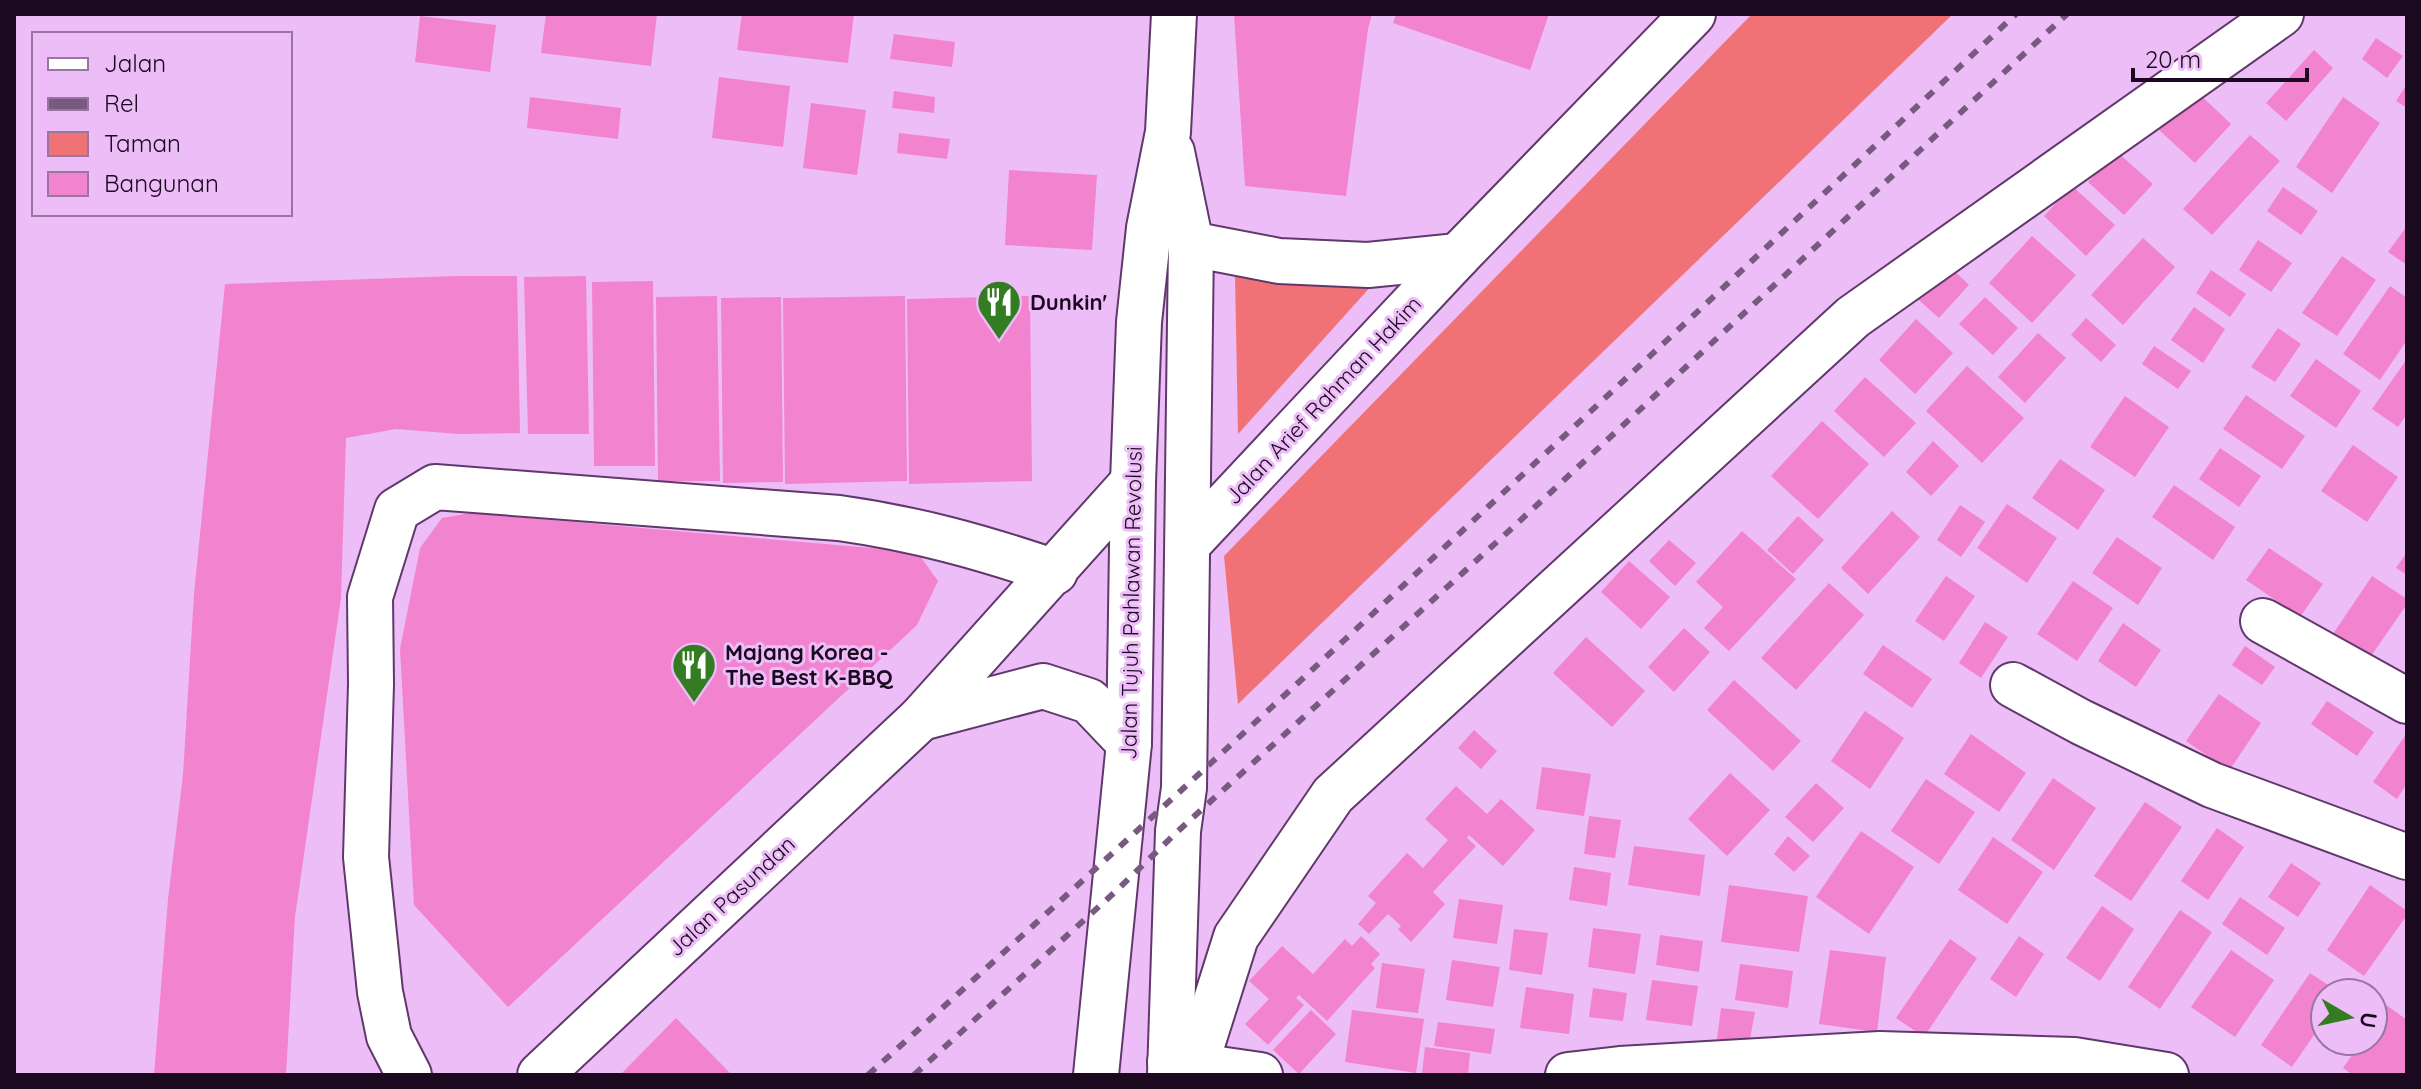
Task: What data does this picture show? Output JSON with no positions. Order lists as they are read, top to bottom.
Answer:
{
  "streets": {
    "street": ["Jalan Arief Rahman Hakim", "Jalan Tujuh Pahlawan Revolusi", "Jalan Pasundan"]
  },
  "crossings": [
    ["Jalan Arief Rahman Hakim", "Jalan Tujuh Pahlawan Revolusi"],
    ["Jalan Tujuh Pahlawan Revolusi", "Jalan Pasundan"]
  ],
  "places": {
    "restaurant": ["Dunkin'", "Majang Korea - The Best K-BBQ"]
  },
  "legend": [
    "Jalan",
    "Rel",
    "Taman",
    "Bangunan"
  ],
  "scale_bar": "20 m",
  "north": "right"
}
